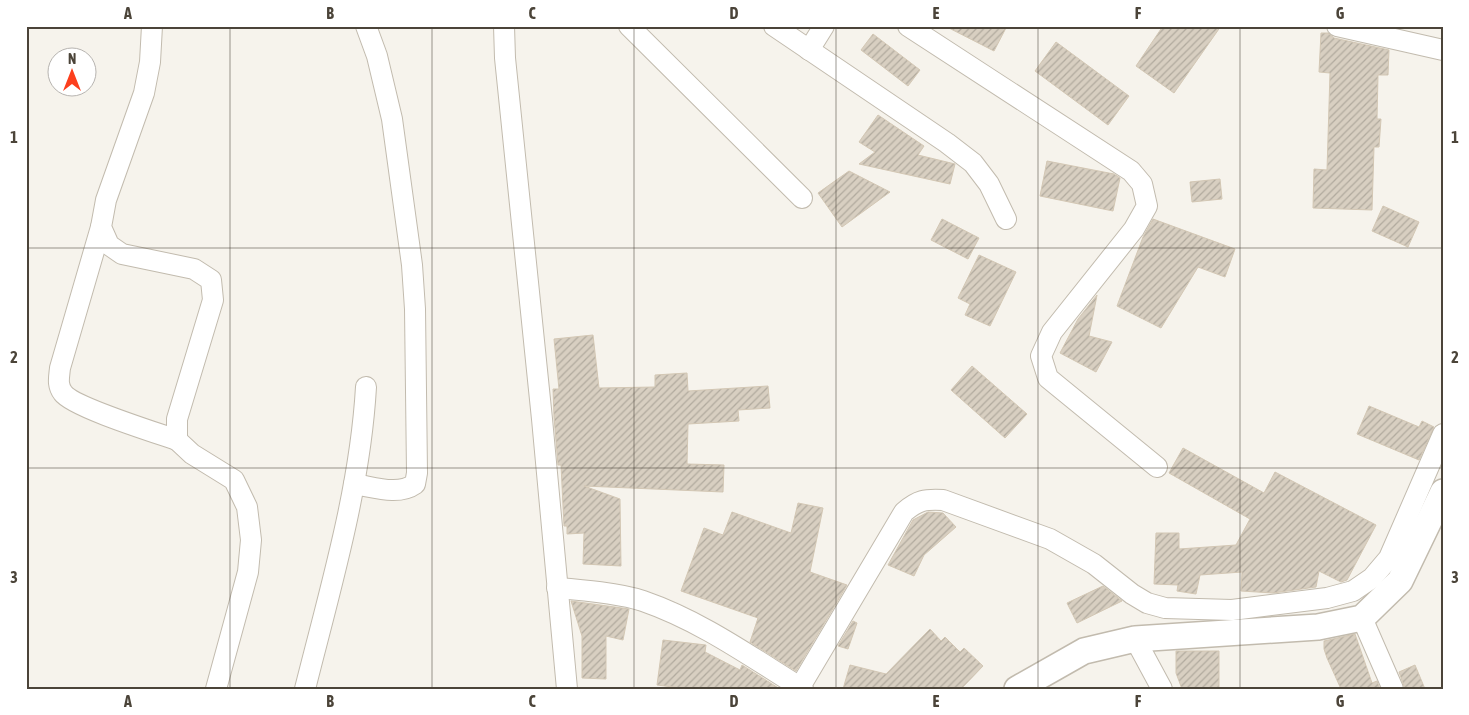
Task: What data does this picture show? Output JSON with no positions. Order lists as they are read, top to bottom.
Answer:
{
  "north": "top",
  "grid": {
    "columns": [
      "A",
      "B",
      "C",
      "D",
      "E",
      "F",
      "G"
    ],
    "rows": ["1", "2", "3"]
  }
}
